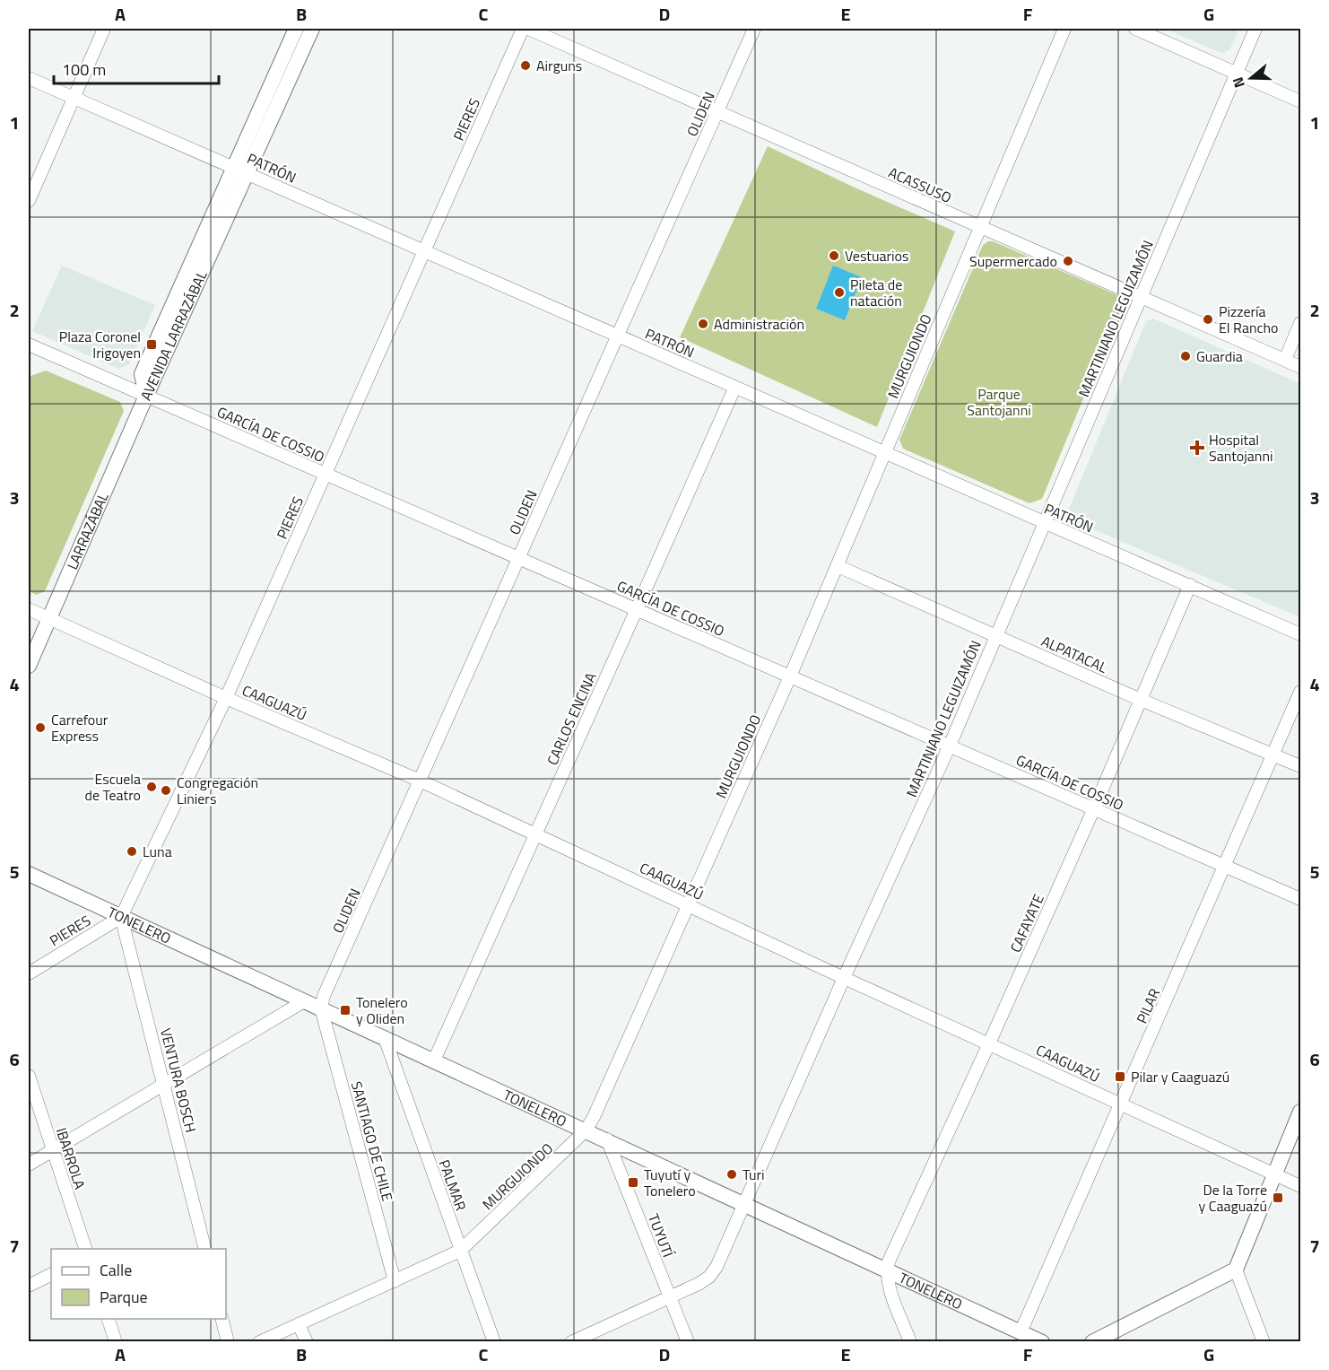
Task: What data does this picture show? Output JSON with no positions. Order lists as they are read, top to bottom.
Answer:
{
  "streets": {
    "street": [
      "OLIDEN",
      "PIERES",
      "PATRÓN",
      "ACASSUSO",
      "MARTINIANO LEGUIZAMÓN",
      "AVENIDA LARRAZÁBAL",
      "MURGUIONDO",
      "GARCÍA DE COSSIO",
      "LARRAZÁBAL",
      "ALPATACAL",
      "CAAGUAZÚ",
      "CARLOS ENCINA",
      "CAFAYATE",
      "TONELERO",
      "PILAR",
      "VENTURA BOSCH",
      "SANTIAGO DE CHILE",
      "IBARROLA",
      "PALMAR",
      "TUYUTÍ"
    ]
  },
  "crossings": [
    ["OLIDEN", "PATRÓN"],
    ["OLIDEN", "ACASSUSO"],
    ["OLIDEN", "GARCÍA DE COSSIO"],
    ["OLIDEN", "CAAGUAZÚ"],
    ["OLIDEN", "TONELERO"],
    ["OLIDEN", "SANTIAGO DE CHILE"],
    ["PIERES", "PATRÓN"],
    ["PIERES", "GARCÍA DE COSSIO"],
    ["PIERES", "CAAGUAZÚ"],
    ["PIERES", "TONELERO"],
    ["PIERES", "VENTURA BOSCH"],
    ["PATRÓN", "MARTINIANO LEGUIZAMÓN"],
    ["PATRÓN", "AVENIDA LARRAZÁBAL"],
    ["PATRÓN", "MURGUIONDO"],
    ["PATRÓN", "CARLOS ENCINA"],
    ["PATRÓN", "CAFAYATE"],
    ["ACASSUSO", "MARTINIANO LEGUIZAMÓN"],
    ["ACASSUSO", "MURGUIONDO"],
    ["MARTINIANO LEGUIZAMÓN", "GARCÍA DE COSSIO"],
    ["MARTINIANO LEGUIZAMÓN", "ALPATACAL"],
    ["MARTINIANO LEGUIZAMÓN", "CAAGUAZÚ"],
    ["MARTINIANO LEGUIZAMÓN", "TONELERO"],
    ["MARTINIANO LEGUIZAMÓN", "TUYUTÍ"],
    ["AVENIDA LARRAZÁBAL", "GARCÍA DE COSSIO"],
    ["AVENIDA LARRAZÁBAL", "LARRAZÁBAL"],
    ["MURGUIONDO", "GARCÍA DE COSSIO"],
    ["MURGUIONDO", "ALPATACAL"],
    ["MURGUIONDO", "CAAGUAZÚ"],
    ["MURGUIONDO", "TONELERO"],
    ["MURGUIONDO", "SANTIAGO DE CHILE"],
    ["MURGUIONDO", "PALMAR"],
    ["GARCÍA DE COSSIO", "LARRAZÁBAL"],
    ["GARCÍA DE COSSIO", "CARLOS ENCINA"],
    ["GARCÍA DE COSSIO", "CAFAYATE"],
    ["GARCÍA DE COSSIO", "PILAR"],
    ["LARRAZÁBAL", "CAAGUAZÚ"],
    ["ALPATACAL", "CAFAYATE"],
    ["ALPATACAL", "PILAR"],
    ["CAAGUAZÚ", "CARLOS ENCINA"],
    ["CAAGUAZÚ", "CAFAYATE"],
    ["CAAGUAZÚ", "PILAR"],
    ["CARLOS ENCINA", "TONELERO"],
    ["CAFAYATE", "TONELERO"],
    ["TONELERO", "PILAR"],
    ["TONELERO", "VENTURA BOSCH"],
    ["TONELERO", "SANTIAGO DE CHILE"],
    ["TONELERO", "PALMAR"],
    ["TONELERO", "TUYUTÍ"]
  ],
  "parks": ["Parque Santojanni"],
  "places": {
    "other": [
      "Airguns",
      "Vestuarios",
      "Supermercado",
      "Pileta de natación",
      "Pizzería El Rancho",
      "Administración",
      "Guardia",
      "Carrefour Express",
      "Escuela de Teatro",
      "Congregación Liniers",
      "Luna",
      "Turi"
    ],
    "transit": [
      "Plaza Coronel Irigoyen",
      "Tonelero y Oliden",
      "Pilar y Caaguazú",
      "Tuyutí y Tonelero",
      "De la Torre y Caaguazú"
    ],
    "health": ["Hospital Santojanni"]
  },
  "legend": ["Calle", "Parque"],
  "scale_bar": "100 m",
  "north": "left",
  "grid": {
    "columns": [
      "A",
      "B",
      "C",
      "D",
      "E",
      "F",
      "G"
    ],
    "rows": [
      "1",
      "2",
      "3",
      "4",
      "5",
      "6",
      "7"
    ]
  }
}
